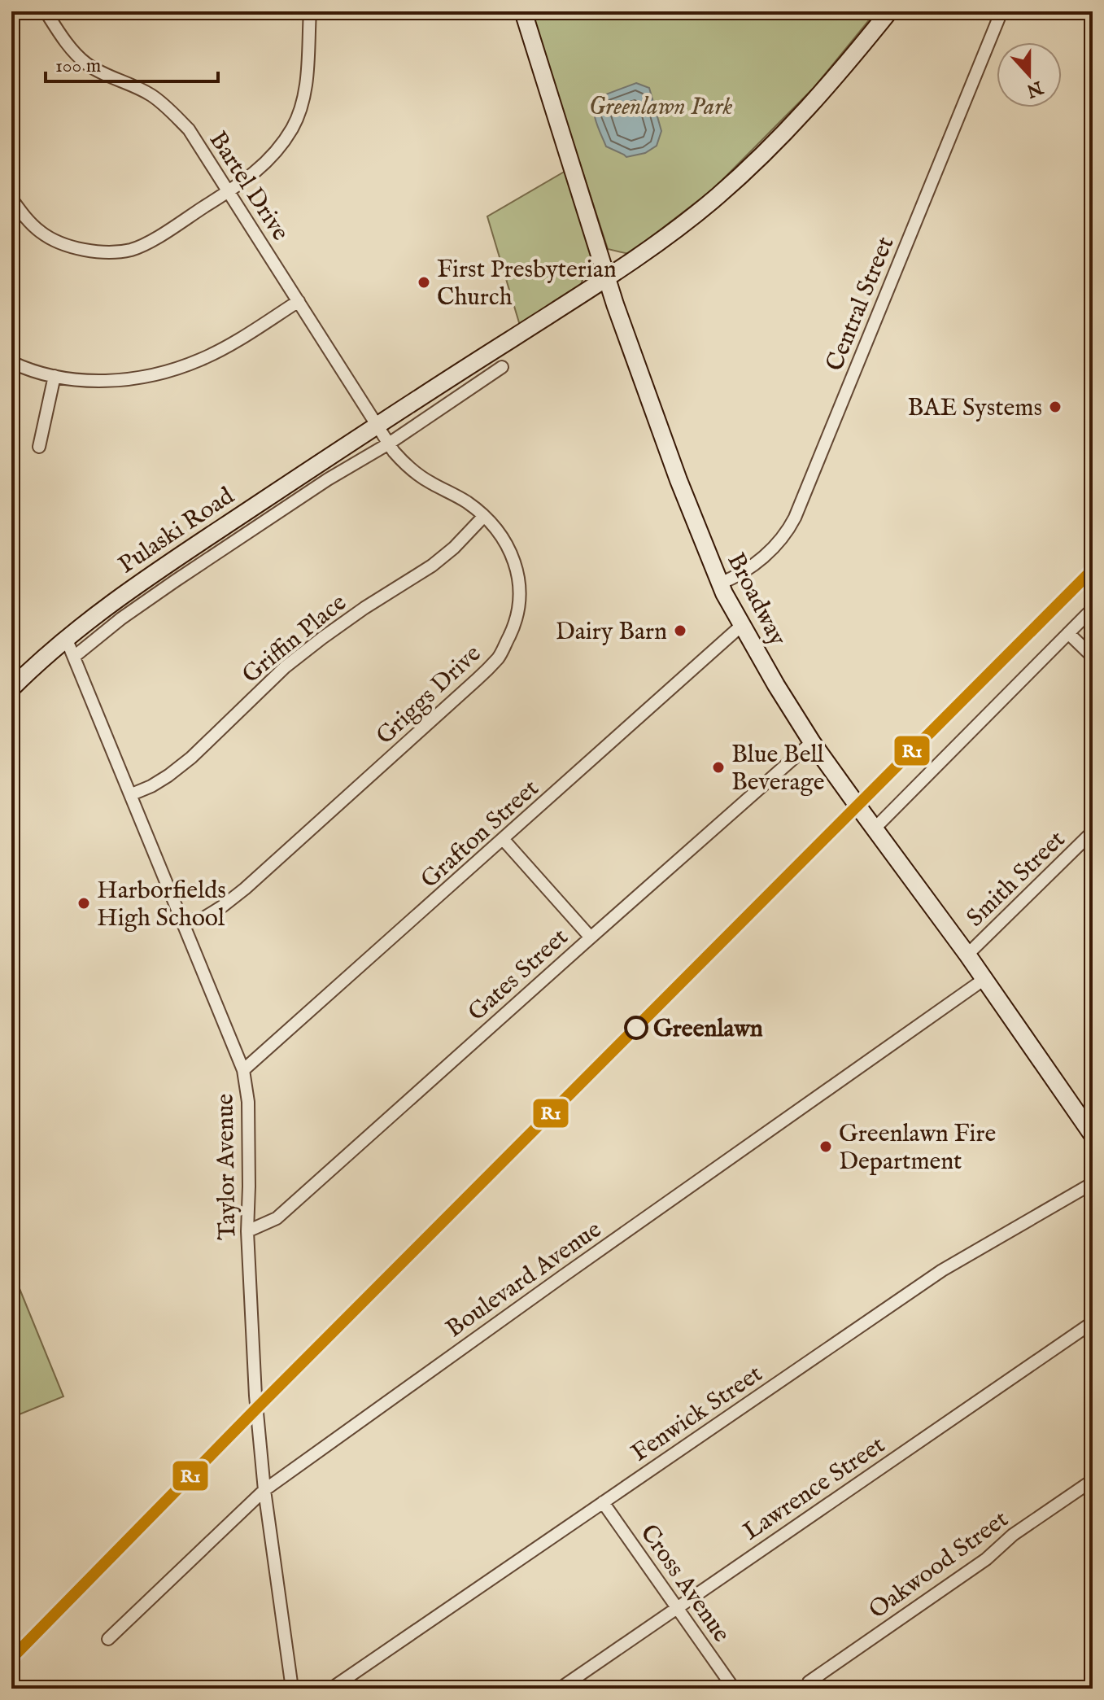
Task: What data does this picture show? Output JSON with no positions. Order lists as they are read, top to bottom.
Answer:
{
  "streets": {
    "main road": ["Pulaski Road", "Broadway"],
    "street": [
      "Bartel Drive",
      "Central Street",
      "Griffin Place",
      "Griggs Drive",
      "Grafton Street",
      "Smith Street",
      "Gates Street",
      "Taylor Avenue",
      "Boulevard Avenue",
      "Fenwick Street",
      "Lawrence Street",
      "Oakwood Street",
      "Cross Avenue"
    ]
  },
  "crossings": [
    ["Bartel Drive", "Pulaski Road"],
    ["Bartel Drive", "Griggs Drive"],
    ["Central Street", "Broadway"],
    ["Pulaski Road", "Broadway"],
    ["Pulaski Road", "Griggs Drive"],
    ["Pulaski Road", "Taylor Avenue"],
    ["Broadway", "Grafton Street"],
    ["Broadway", "Smith Street"],
    ["Broadway", "Gates Street"],
    ["Broadway", "Boulevard Avenue"],
    ["Griffin Place", "Griggs Drive"],
    ["Griffin Place", "Taylor Avenue"],
    ["Griggs Drive", "Taylor Avenue"],
    ["Grafton Street", "Taylor Avenue"],
    ["Gates Street", "Taylor Avenue"],
    ["Taylor Avenue", "Boulevard Avenue"],
    ["Fenwick Street", "Cross Avenue"],
    ["Lawrence Street", "Cross Avenue"]
  ],
  "parks": ["Greenlawn Park"],
  "places": [
    "First Presbyterian Church",
    "BAE Systems",
    "Dairy Barn",
    "Blue Bell Beverage",
    "Harborfields High School",
    "Greenlawn",
    "Greenlawn Fire Department"
  ],
  "lines": ["transit line R1"],
  "scale_bar": "100 m",
  "north": "bottom"
}
